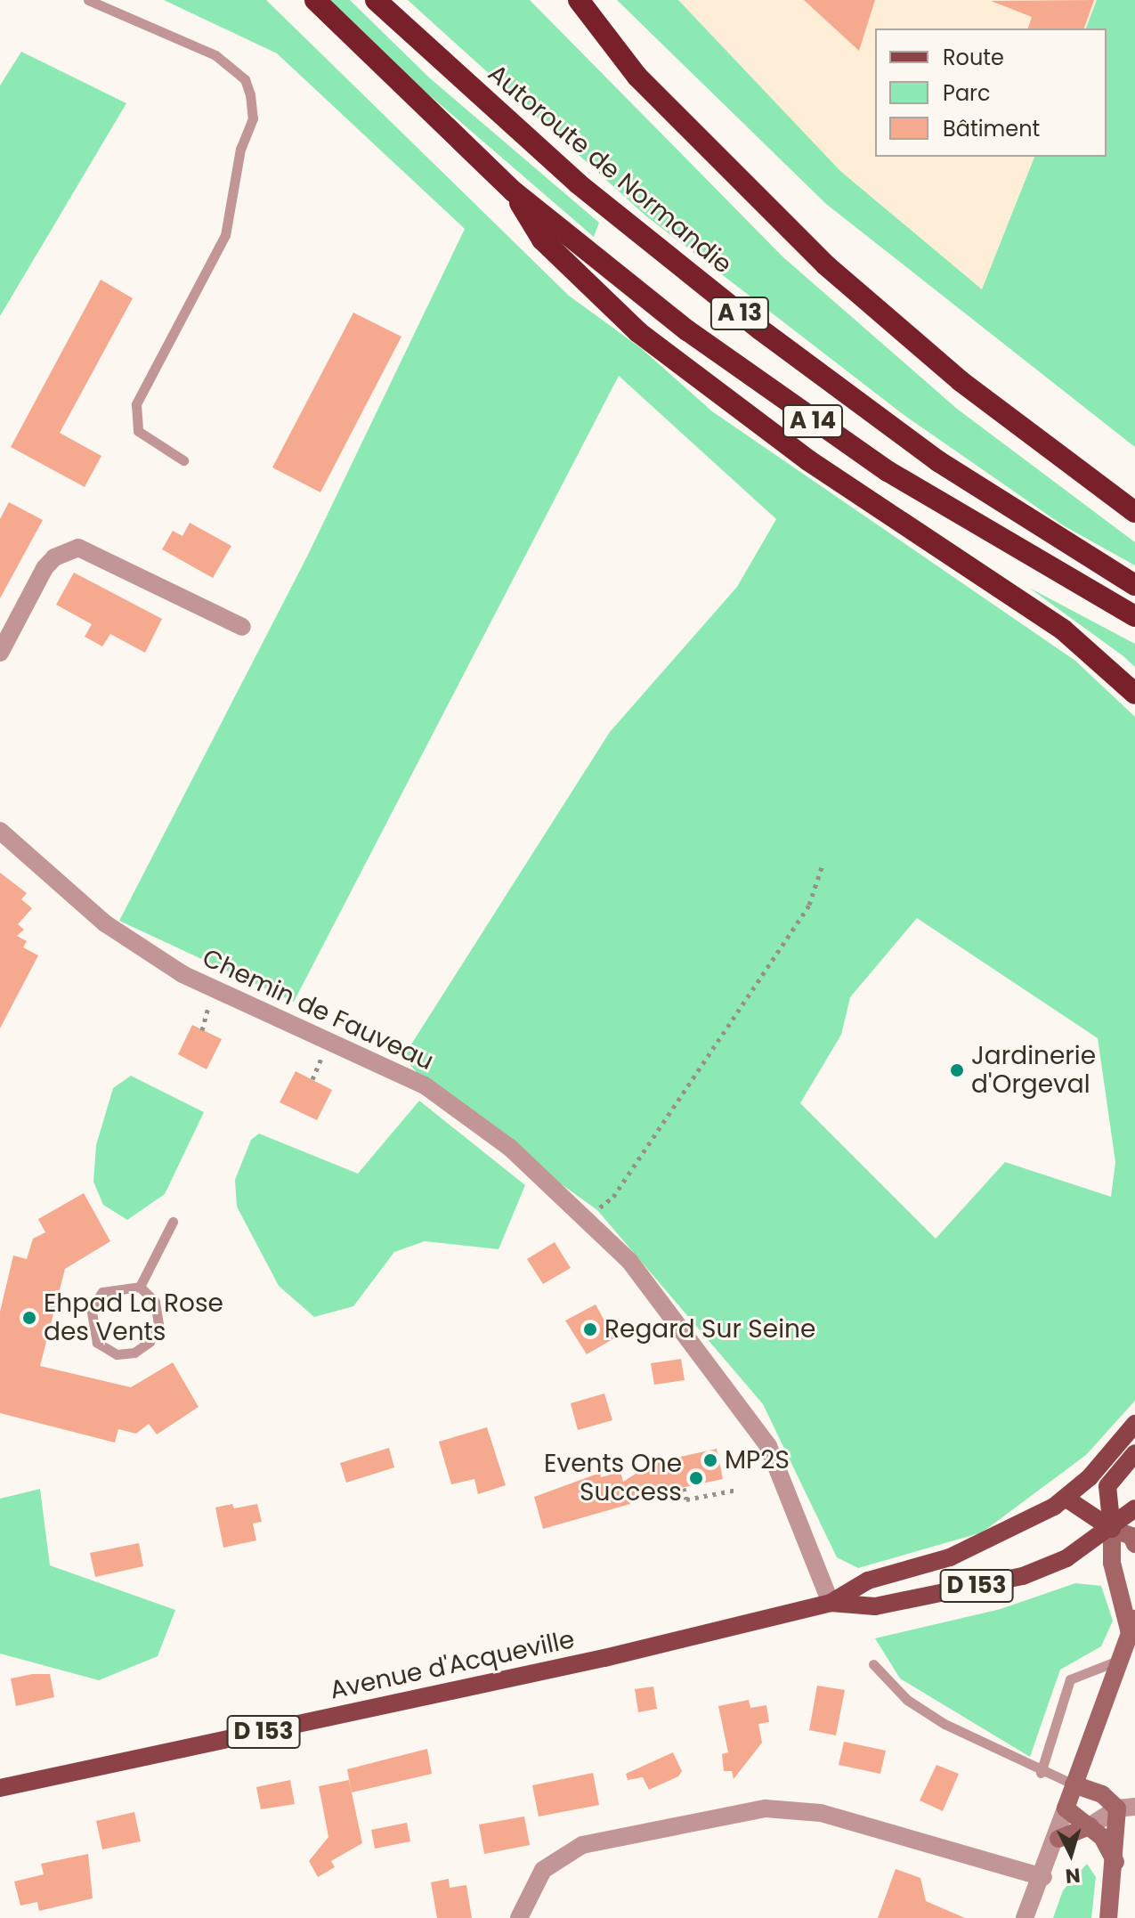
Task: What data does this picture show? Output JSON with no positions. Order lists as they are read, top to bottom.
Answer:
{
  "streets": {
    "highway": ["Autoroute de Normandie", "A 13", "A 14"],
    "main road": ["D 153", "Avenue d'Acqueville"],
    "street": ["Chemin de Fauveau"]
  },
  "crossings": [
    ["Chemin de Fauveau", "D 153"],
    ["Chemin de Fauveau", "Avenue d'Acqueville"],
    ["D 153", "Avenue d'Acqueville"]
  ],
  "places": [
    "Jardinerie d'Orgeval",
    "Ehpad La Rose des Vents",
    "Regard Sur Seine",
    "MP2S",
    "Events One Success"
  ],
  "legend": ["Route", "Parc", "Bâtiment"],
  "north": "bottom"
}
